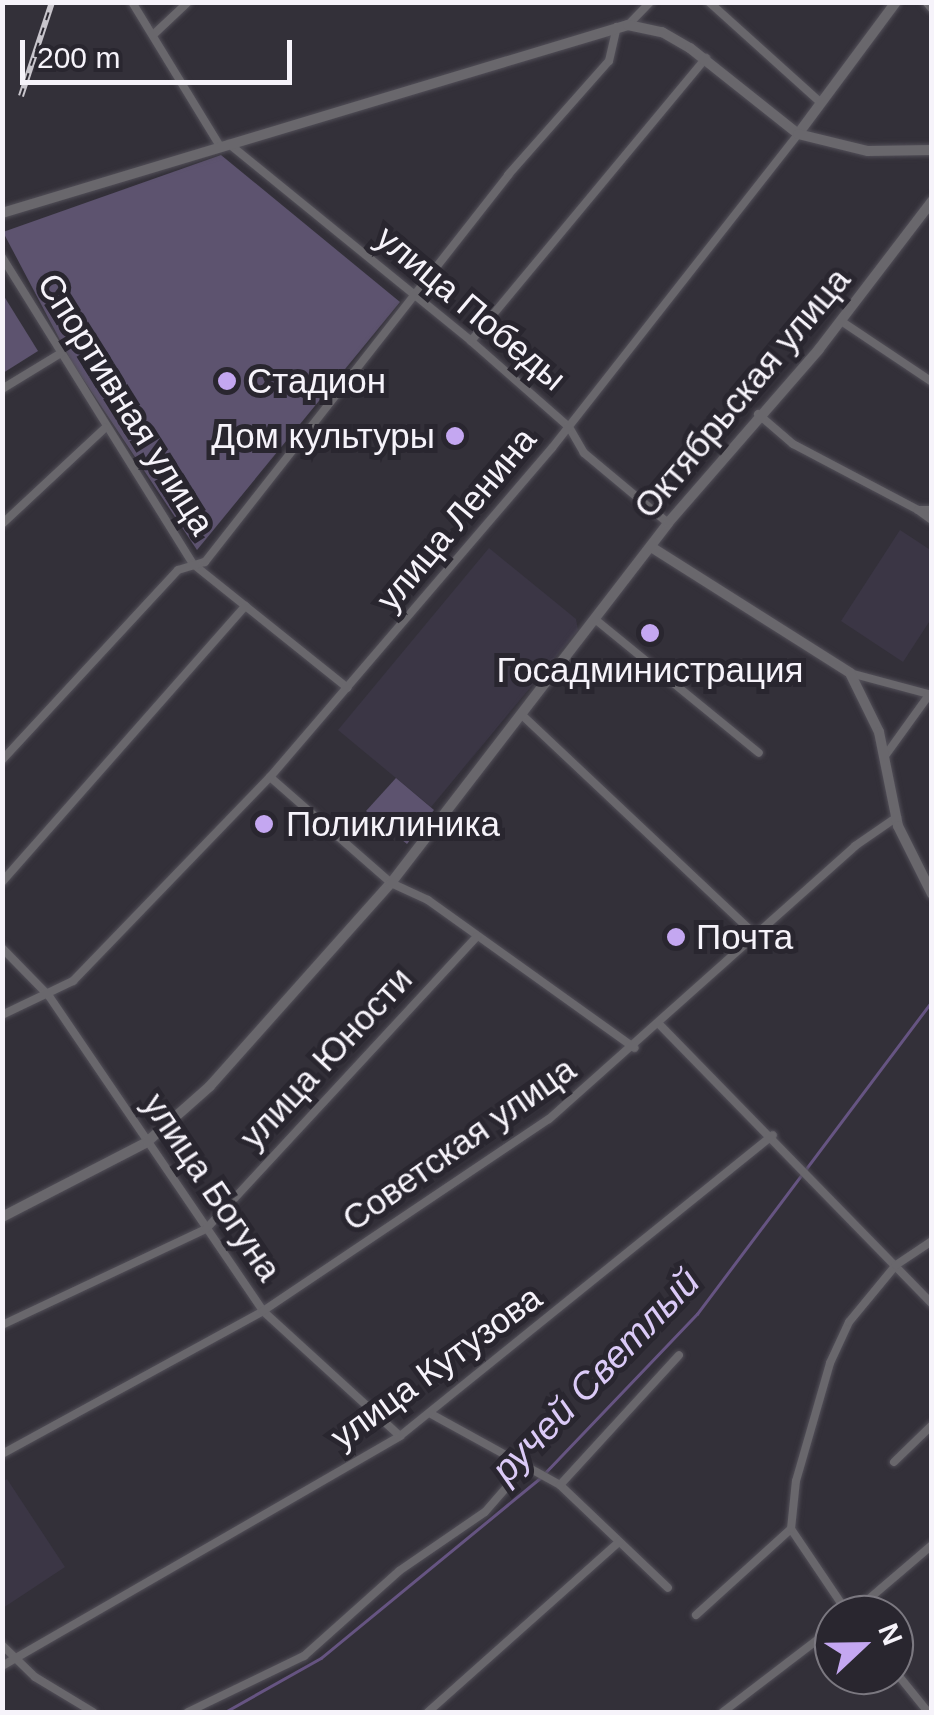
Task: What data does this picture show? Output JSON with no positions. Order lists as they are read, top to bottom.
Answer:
{
  "streets": {
    "street": [
      "улица Победы",
      "Октябрьская улица",
      "Спортивная улица",
      "улица Ленина",
      "улица Юности",
      "Советская улица",
      "улица Богуна",
      "улица Кутузова"
    ]
  },
  "crossings": [
    ["улица Победы", "Октябрьская улица"],
    ["улица Победы", "улица Ленина"],
    ["Октябрьская улица", "улица Богуна"],
    ["Спортивная улица", "улица Ленина"],
    ["улица Ленина", "улица Богуна"],
    ["улица Юности", "улица Богуна"],
    ["Советская улица", "улица Богуна"],
    ["улица Богуна", "улица Кутузова"]
  ],
  "water": ["ручей Светлый"],
  "places": [
    "Стадион",
    "Дом культуры",
    "Госадминистрация",
    "Поликлиника",
    "Почта"
  ],
  "scale_bar": "200 m",
  "north": "right"
}
